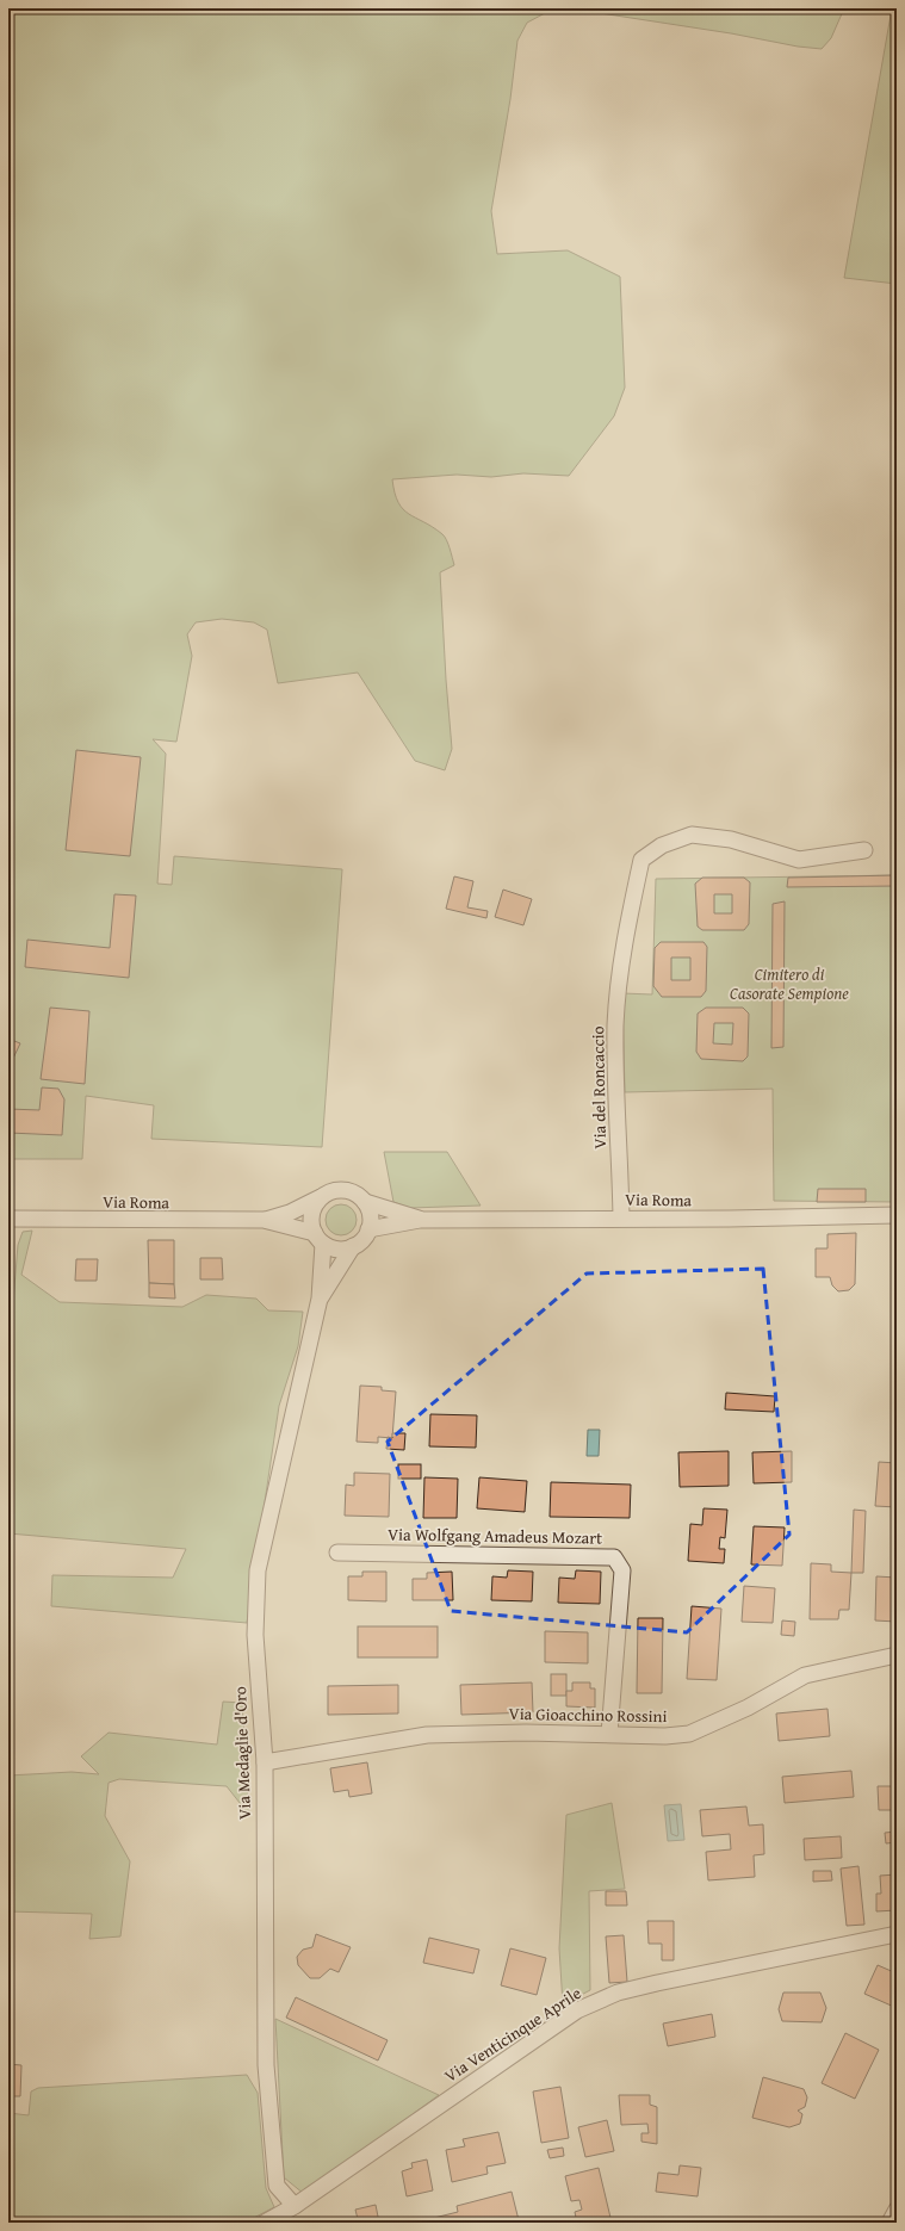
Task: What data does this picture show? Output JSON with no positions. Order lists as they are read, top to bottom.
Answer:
{
  "streets": {
    "street": [
      "Via del Roncaccio",
      "Via Roma",
      "Via Wolfgang Amadeus Mozart",
      "Via Gioacchino Rossini",
      "Via Medaglie d'Oro",
      "Via Venticinque Aprile"
    ]
  },
  "crossings": [
    ["Via del Roncaccio", "Via Roma"],
    ["Via Roma", "Via Medaglie d'Oro"],
    ["Via Wolfgang Amadeus Mozart", "Via Gioacchino Rossini"],
    ["Via Gioacchino Rossini", "Via Medaglie d'Oro"],
    ["Via Medaglie d'Oro", "Via Venticinque Aprile"]
  ],
  "parks": ["Cimitero di Casorate Sempione"]
}
